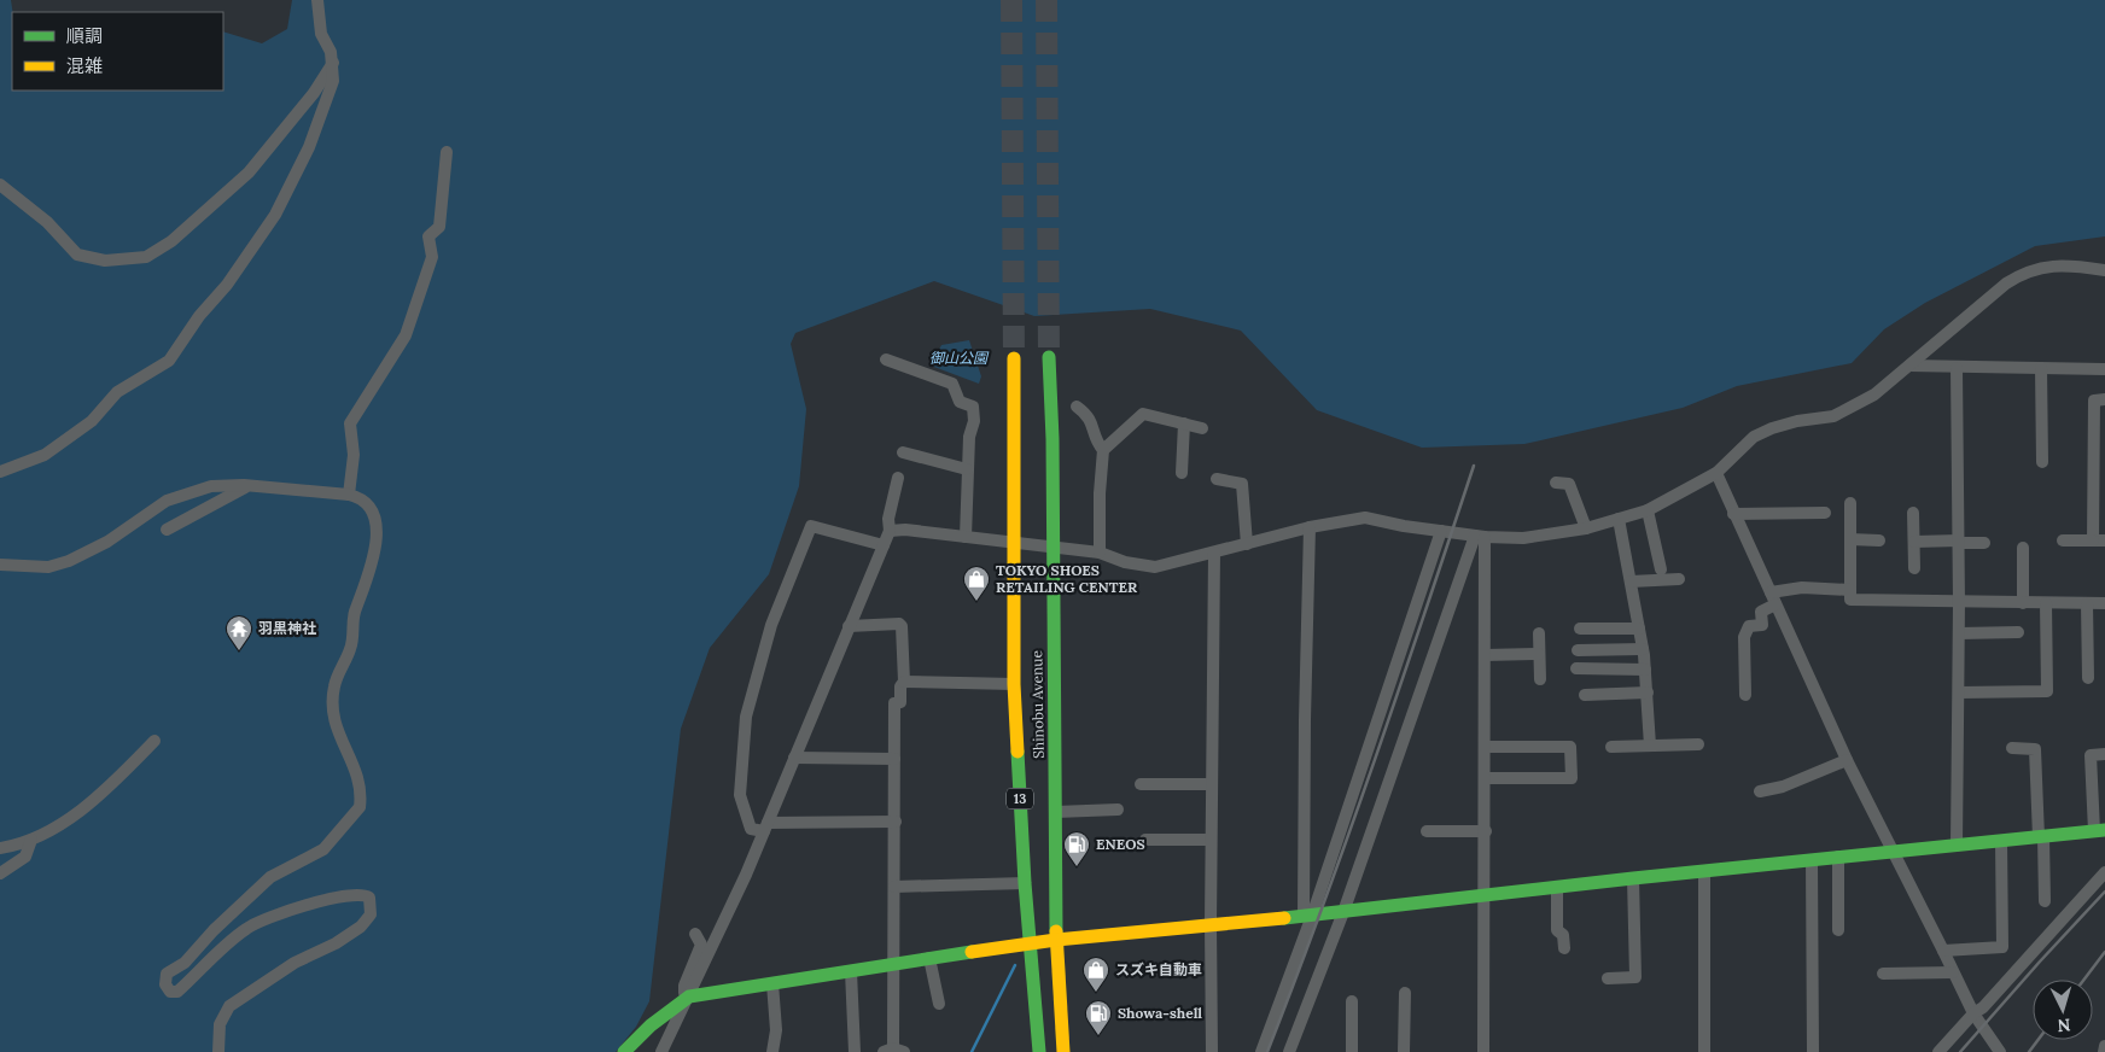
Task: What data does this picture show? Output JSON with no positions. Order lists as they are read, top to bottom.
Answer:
{
  "streets": {
    "main road": ["Shinobu Avenue", "13"]
  },
  "parks": ["御山公園"],
  "places": {
    "shop": ["TOKYO SHOES RETAILING CENTER", "スズキ自動車"],
    "temple": ["羽黒神社"],
    "fuel station": ["ENEOS", "Showa-shell"]
  },
  "legend": ["順調", "混雑"],
  "north": "bottom"
}
